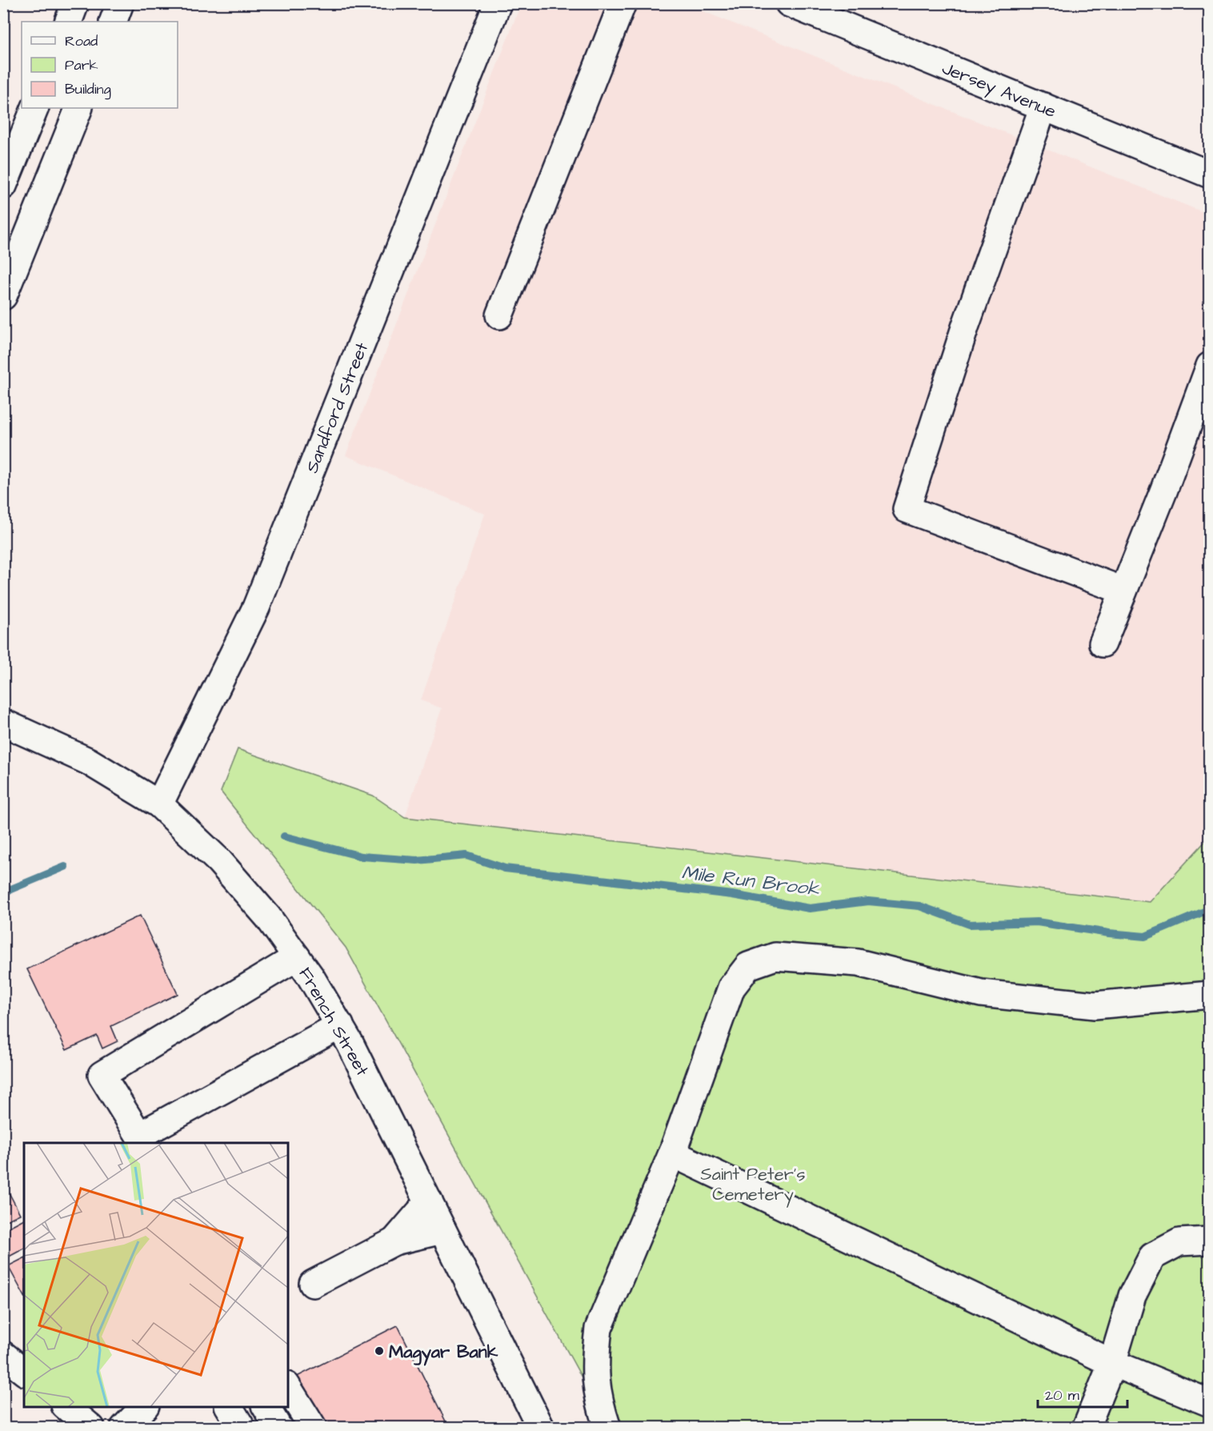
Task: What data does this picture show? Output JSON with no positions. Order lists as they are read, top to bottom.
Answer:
{
  "streets": {
    "street": ["Jersey Avenue", "Sandford Street", "French Street"]
  },
  "crossings": [
    ["Sandford Street", "French Street"]
  ],
  "water": ["Mile Run Brook"],
  "parks": ["Saint Peter's Cemetery"],
  "places": ["Magyar Bank"],
  "legend": ["Road", "Park", "Building"],
  "scale_bar": "20 m"
}
